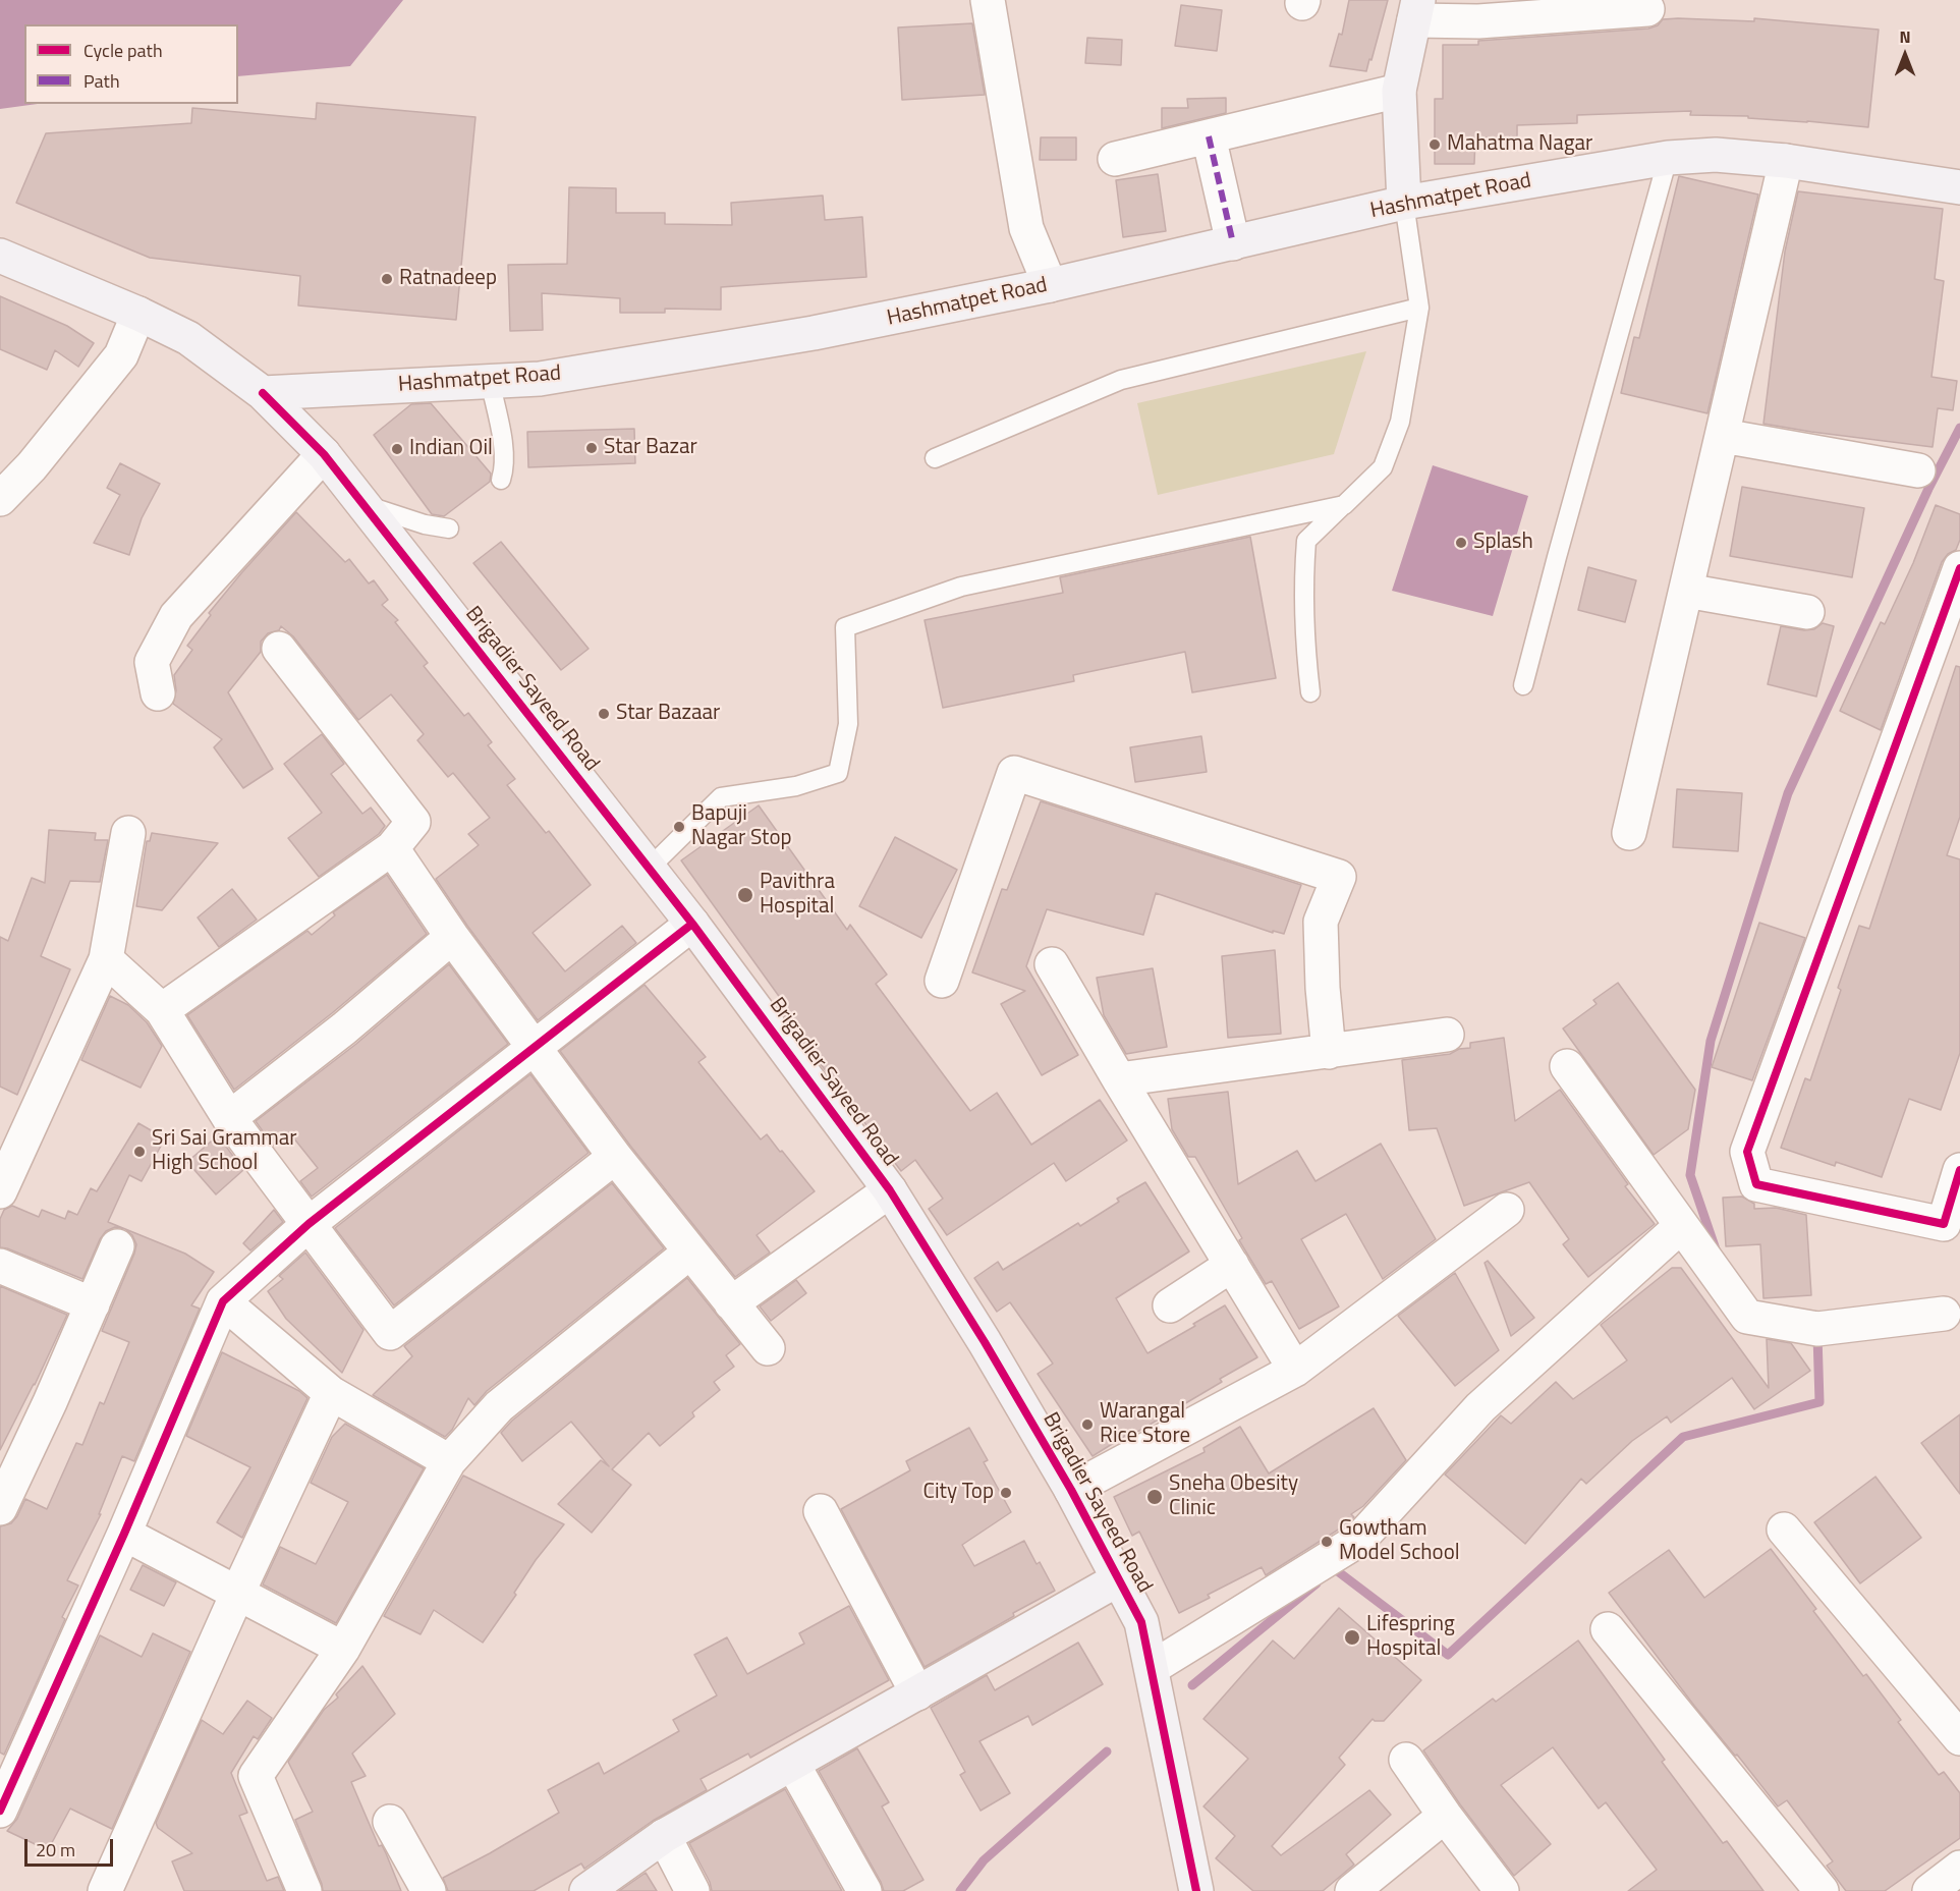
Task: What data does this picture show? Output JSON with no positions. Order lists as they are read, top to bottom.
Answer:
{
  "streets": {
    "street": ["Hashmatpet Road", "Brigadier Sayeed Road"]
  },
  "crossings": [
    ["Hashmatpet Road", "Brigadier Sayeed Road"]
  ],
  "places": [
    "Mahatma Nagar",
    "Ratnadeep",
    "Star Bazar",
    "Indian Oil",
    "Splash",
    "Star Bazaar",
    "Bapuji Nagar Stop",
    "Pavithra Hospital",
    "Sri Sai Grammar High School",
    "Warangal Rice Store",
    "City Top",
    "Sneha Obesity Clinic",
    "Gowtham Model School",
    "Lifespring Hospital"
  ],
  "legend": ["Cycle path", "Path"],
  "scale_bar": "20 m",
  "north": "top"
}
